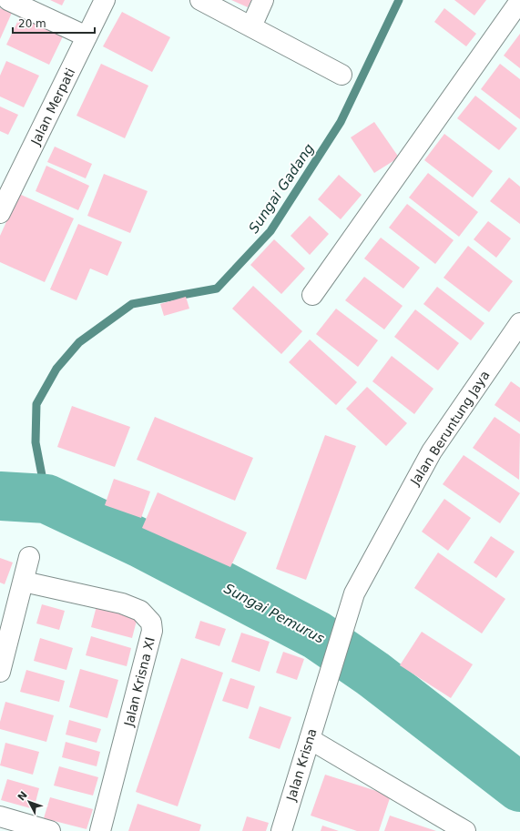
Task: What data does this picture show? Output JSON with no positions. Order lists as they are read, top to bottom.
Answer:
{
  "streets": {
    "street": [
      "Jalan Merpati",
      "Jalan Beruntung Jaya",
      "Jalan Krisna XI",
      "Jalan Krisna"
    ]
  },
  "crossings": [
    ["Jalan Beruntung Jaya", "Jalan Krisna"]
  ],
  "water": ["Sungai Gadang", "Sungai Pemurus"],
  "scale_bar": "20 m",
  "north": "top left"
}
